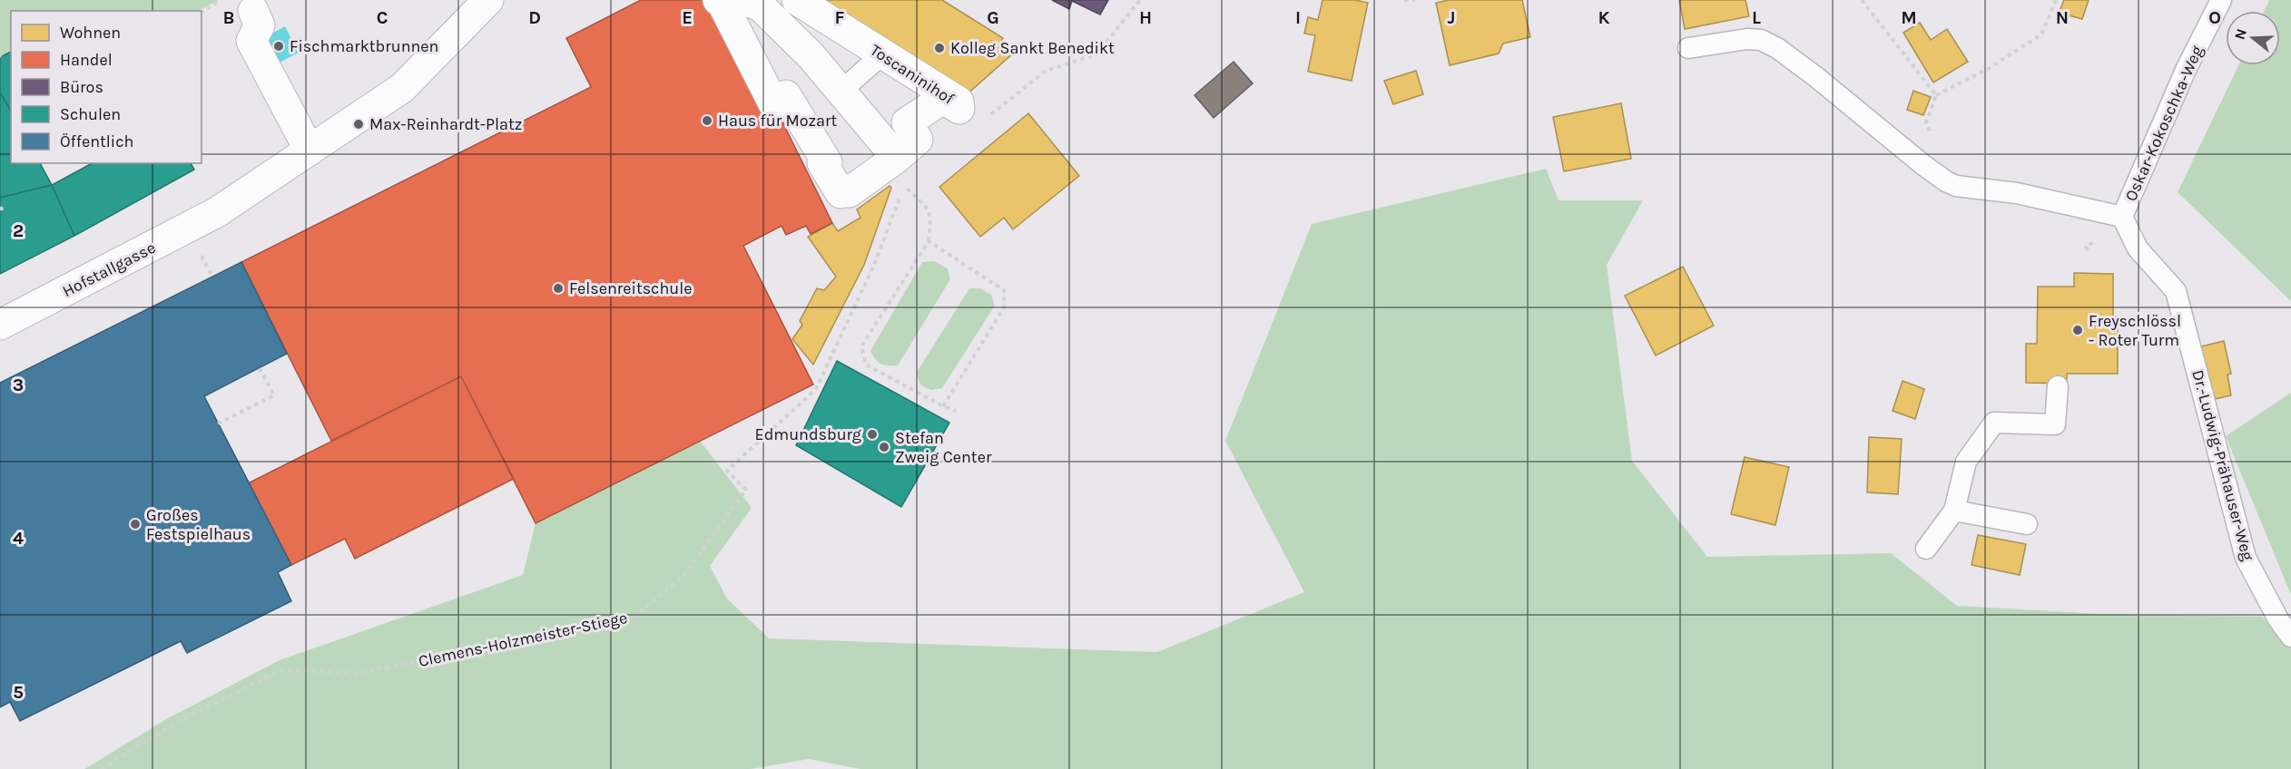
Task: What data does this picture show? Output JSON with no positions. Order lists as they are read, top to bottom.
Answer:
{
  "streets": {
    "street": ["Toscaninihof", "Hofstallgasse"],
    "lane": ["Oskar-Kokoschka-Weg", "Dr.-Ludwig-Prähauser-Weg"],
    "path": ["Clemens-Holzmeister-Stiege"]
  },
  "crossings": [
    ["Oskar-Kokoschka-Weg", "Dr.-Ludwig-Prähauser-Weg"]
  ],
  "places": [
    "Fischmarktbrunnen",
    "Kolleg Sankt Benedikt",
    "Haus für Mozart",
    "Max-Reinhardt-Platz",
    "Felsenreitschule",
    "Freyschlössl - Roter Turm",
    "Edmundsburg",
    "Stefan Zweig Center",
    "Großes Festspielhaus"
  ],
  "legend": [
    "Wohnen",
    "Handel",
    "Büros",
    "Schulen",
    "Öffentlich"
  ],
  "north": "left",
  "grid": {
    "columns": [
      "B",
      "C",
      "D",
      "E",
      "F",
      "G",
      "H",
      "I",
      "J",
      "K",
      "L",
      "M",
      "N",
      "O"
    ],
    "rows": [
      "2",
      "3",
      "4",
      "5"
    ]
  }
}
